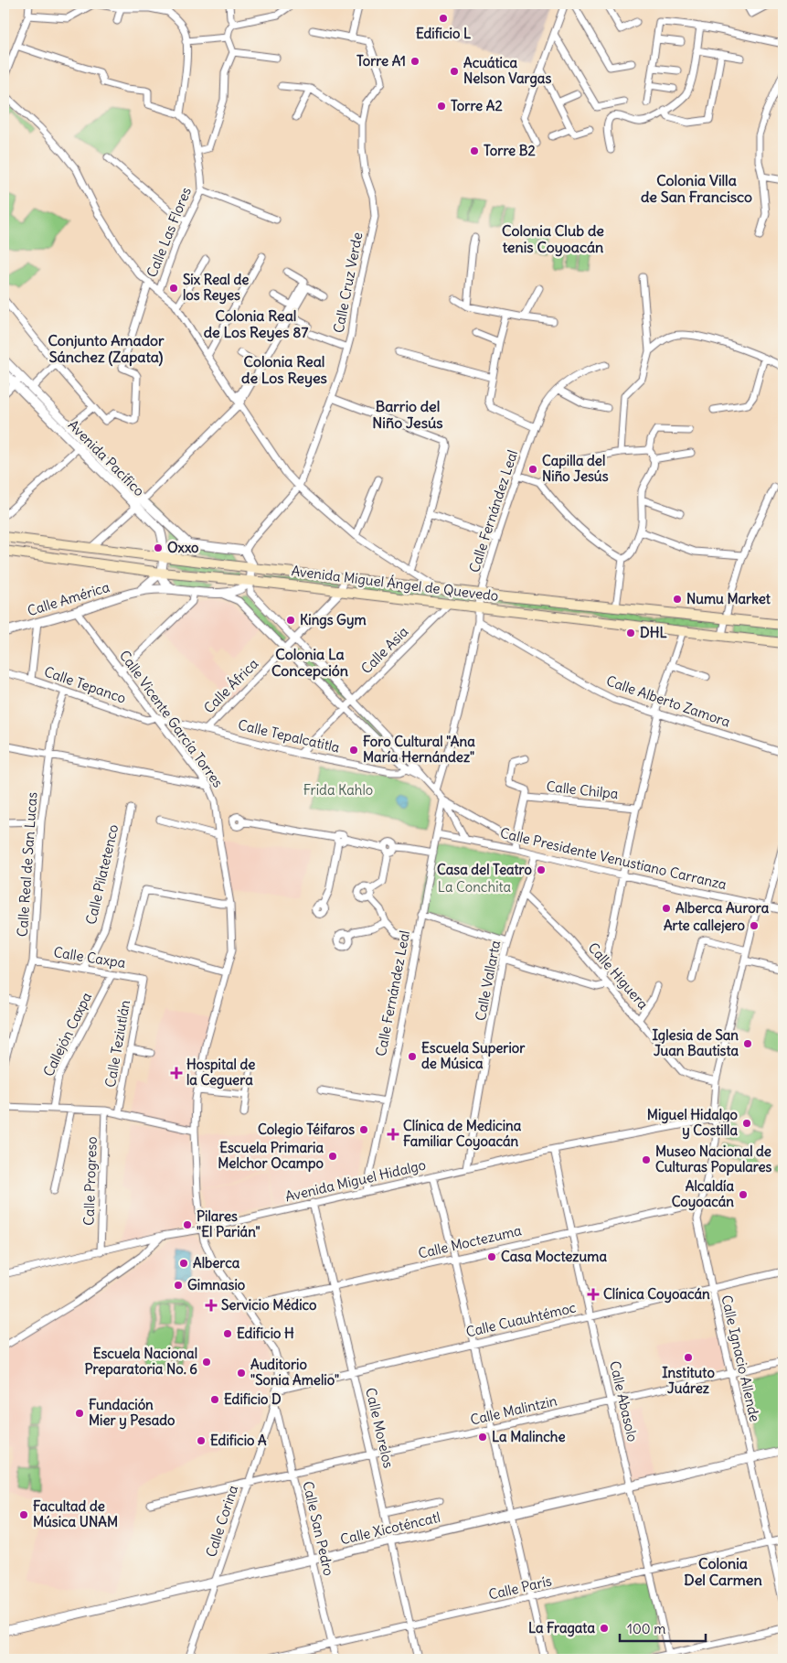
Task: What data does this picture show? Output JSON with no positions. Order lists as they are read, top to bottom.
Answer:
{
  "streets": {
    "main road": ["Avenida Miguel Ángel de Quevedo"],
    "street": [
      "Calle Las Flores",
      "Calle Cruz Verde",
      "Avenida Pacífico",
      "Calle Fernández Leal",
      "Calle América",
      "Calle Asia",
      "Calle Tepanco",
      "Calle África",
      "Calle Alberto Zamora",
      "Calle Vicente García Torres",
      "Calle Tepalcatitla",
      "Calle Chilpa",
      "Calle Presidente Venustiano Carranza",
      "Calle Real de San Lucas",
      "Calle Pilatetenco",
      "Calle Caxpa",
      "Calle Higuera",
      "Calle Vallarta",
      "Callejón Caxpa",
      "Calle Teziutlán",
      "Calle Progreso",
      "Avenida Miguel Hidalgo",
      "Calle Moctezuma",
      "Calle Cuauhtémoc",
      "Calle Ignacio Allende",
      "Calle Abasolo",
      "Calle Malintzin",
      "Calle Morelos",
      "Calle Corina",
      "Calle San Pedro",
      "Calle Xicoténcatl",
      "Calle París"
    ]
  },
  "crossings": [
    ["Avenida Pacífico", "Avenida Miguel Ángel de Quevedo"],
    ["Calle Fernández Leal", "Avenida Miguel Ángel de Quevedo"],
    ["Calle Fernández Leal", "Calle Alberto Zamora"],
    ["Calle Fernández Leal", "Calle Presidente Venustiano Carranza"],
    ["Calle Fernández Leal", "Avenida Miguel Hidalgo"],
    ["Avenida Miguel Ángel de Quevedo", "Calle América"],
    ["Avenida Miguel Ángel de Quevedo", "Calle Asia"],
    ["Avenida Miguel Ángel de Quevedo", "Calle África"],
    ["Calle América", "Calle Tepanco"],
    ["Calle América", "Calle Vicente García Torres"],
    ["Calle Asia", "Calle Tepalcatitla"],
    ["Calle Tepanco", "Calle Vicente García Torres"],
    ["Calle Tepanco", "Calle Tepalcatitla"],
    ["Calle Tepanco", "Calle Real de San Lucas"],
    ["Calle África", "Calle Tepalcatitla"],
    ["Calle Vicente García Torres", "Calle Tepalcatitla"],
    ["Calle Vicente García Torres", "Avenida Miguel Hidalgo"],
    ["Calle Presidente Venustiano Carranza", "Calle Vallarta"],
    ["Calle Presidente Venustiano Carranza", "Calle Ignacio Allende"],
    ["Calle Real de San Lucas", "Calle Caxpa"],
    ["Calle Pilatetenco", "Calle Caxpa"],
    ["Calle Caxpa", "Callejón Caxpa"],
    ["Calle Caxpa", "Calle Teziutlán"],
    ["Calle Higuera", "Calle Vallarta"],
    ["Calle Higuera", "Calle Ignacio Allende"],
    ["Calle Vallarta", "Avenida Miguel Hidalgo"],
    ["Calle Progreso", "Avenida Miguel Hidalgo"],
    ["Avenida Miguel Hidalgo", "Calle Ignacio Allende"],
    ["Avenida Miguel Hidalgo", "Calle Abasolo"],
    ["Avenida Miguel Hidalgo", "Calle Morelos"],
    ["Calle Moctezuma", "Calle Ignacio Allende"],
    ["Calle Moctezuma", "Calle Abasolo"],
    ["Calle Moctezuma", "Calle Morelos"],
    ["Calle Cuauhtémoc", "Calle Ignacio Allende"],
    ["Calle Cuauhtémoc", "Calle Abasolo"],
    ["Calle Cuauhtémoc", "Calle Morelos"],
    ["Calle Cuauhtémoc", "Calle Corina"],
    ["Calle Ignacio Allende", "Calle Malintzin"],
    ["Calle Ignacio Allende", "Calle Xicoténcatl"],
    ["Calle Ignacio Allende", "Calle París"],
    ["Calle Abasolo", "Calle Malintzin"],
    ["Calle Abasolo", "Calle Xicoténcatl"],
    ["Calle Abasolo", "Calle París"],
    ["Calle Malintzin", "Calle Morelos"],
    ["Calle Malintzin", "Calle Corina"],
    ["Calle Malintzin", "Calle San Pedro"],
    ["Calle Morelos", "Calle Xicoténcatl"],
    ["Calle Morelos", "Calle París"],
    ["Calle Corina", "Calle San Pedro"],
    ["Calle Corina", "Calle Xicoténcatl"],
    ["Calle San Pedro", "Calle Xicoténcatl"],
    ["Calle San Pedro", "Calle París"]
  ],
  "districts": [
    "Colonia Villa de San Francisco",
    "Colonia Club de tenis Coyoacán",
    "Colonia Real de Los Reyes 87",
    "Conjunto Amador Sánchez (Zapata)",
    "Colonia Real de Los Reyes",
    "Barrio del Niño Jesús",
    "Colonia La Concepción",
    "Colonia Del Carmen"
  ],
  "parks": ["Frida Kahlo", "La Conchita"],
  "places": {
    "other": [
      "Edificio L",
      "Torre A1",
      "Acuática Nelson Vargas",
      "Torre A2",
      "Torre B2",
      "Six Real de los Reyes",
      "Capilla del Niño Jesús",
      "Oxxo",
      "Numu Market",
      "Kings Gym",
      "DHL",
      "Foro Cultural \"Ana María Hernández\"",
      "Casa del Teatro",
      "Alberca Aurora",
      "Arte callejero",
      "Iglesia de San Juan Bautista",
      "Escuela Superior de Música",
      "Miguel Hidalgo y Costilla",
      "Colegio Téifaros",
      "Escuela Primaria Melchor Ocampo",
      "Museo Nacional de Culturas Populares",
      "Alcaldía Coyoacán",
      "Pilares \"El Parián\"",
      "Casa Moctezuma",
      "Alberca",
      "Gimnasio",
      "Edificio H",
      "Instituto Juárez",
      "Escuela Nacional Preparatoria No. 6",
      "Auditorio \"Sonia Amelio\"",
      "Edificio D",
      "Fundación Mier y Pesado",
      "La Malinche",
      "Edificio A",
      "Facultad de Música UNAM",
      "La Fragata"
    ],
    "health": [
      "Hospital de la Ceguera",
      "Clínica de Medicina Familiar Coyoacán",
      "Clínica Coyoacán",
      "Servicio Médico"
    ]
  },
  "scale_bar": "100 m"
}
